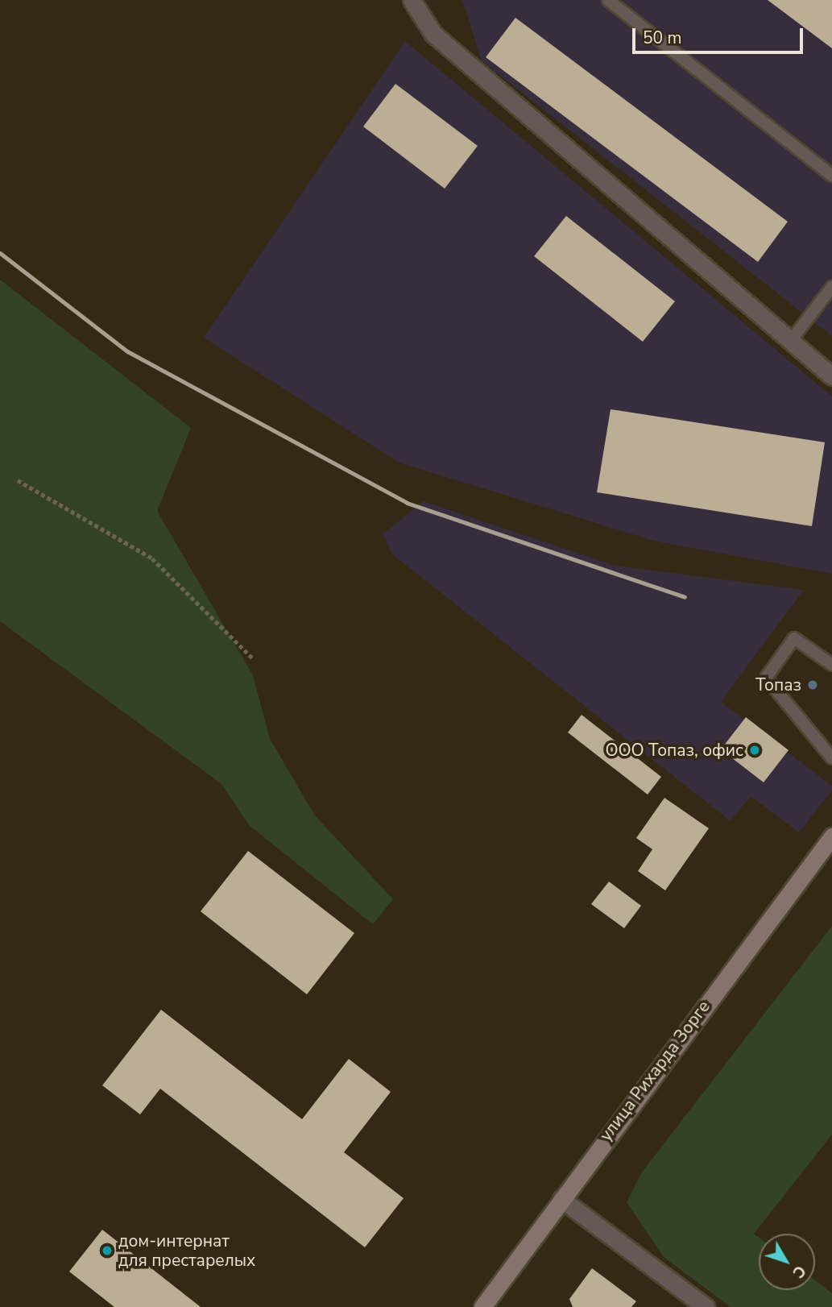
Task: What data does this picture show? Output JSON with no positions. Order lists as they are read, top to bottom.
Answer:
{
  "streets": {
    "main road": ["улица Рихарда Зорге"]
  },
  "places": ["Топаз", "ООО Топаз, офис", "дом-интернат для престарелых"],
  "scale_bar": "50 m",
  "north": "bottom right"
}
